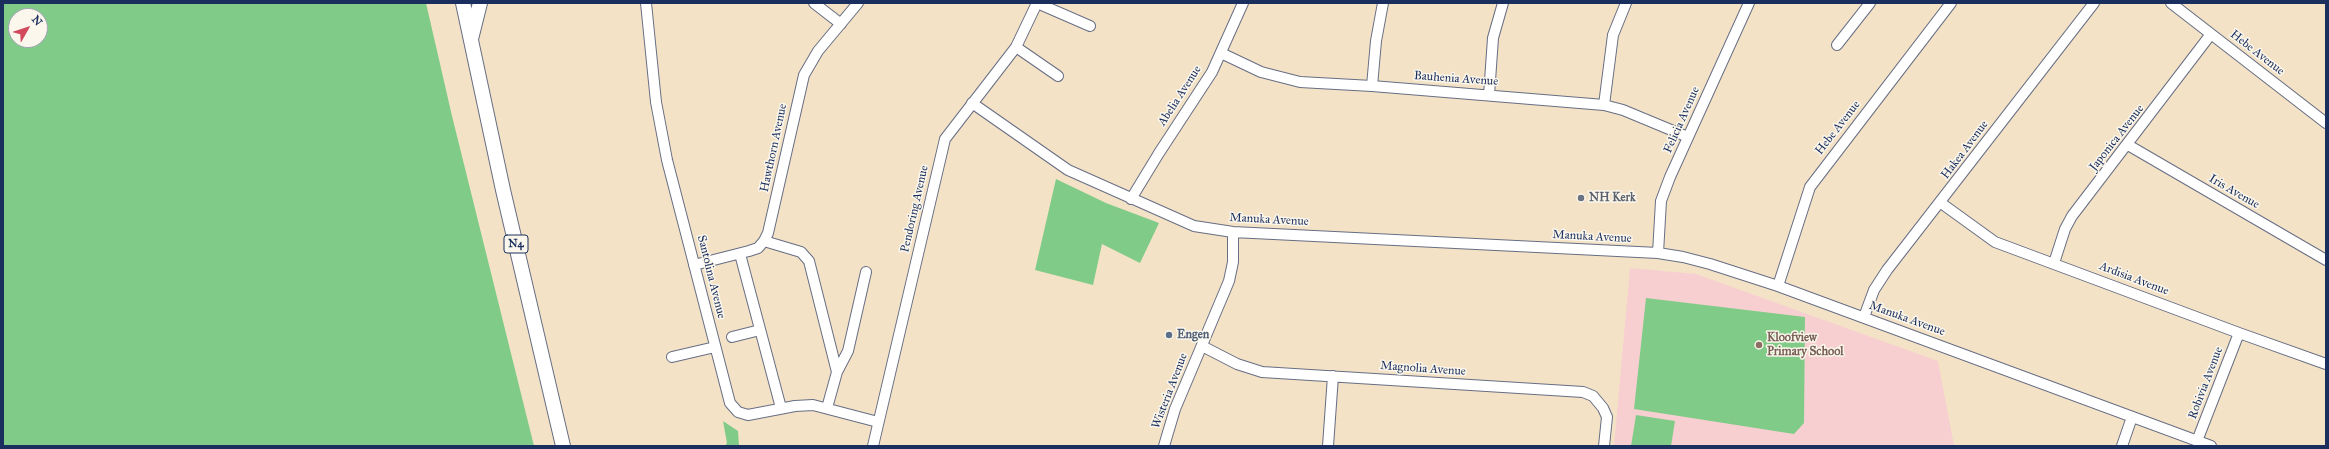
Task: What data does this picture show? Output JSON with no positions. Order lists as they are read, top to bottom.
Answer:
{
  "streets": {
    "highway": ["N4"],
    "street": [
      "Hebe Avenue",
      "Bauhenia Avenue",
      "Abelia Avenue",
      "Felicia Avenue",
      "Japonica Avenue",
      "Hawthorn Avenue",
      "Hakea Avenue",
      "Iris Avenue",
      "Pendoring Avenue",
      "Manuka Avenue",
      "Santolina Avenue",
      "Ardisia Avenue",
      "Magnolia Avenue",
      "Robivia Avenue",
      "Wisteria Avenue"
    ]
  },
  "crossings": [
    ["Hebe Avenue", "Japonica Avenue"],
    ["Hebe Avenue", "Manuka Avenue"],
    ["Bauhenia Avenue", "Abelia Avenue"],
    ["Bauhenia Avenue", "Felicia Avenue"],
    ["Abelia Avenue", "Manuka Avenue"],
    ["Felicia Avenue", "Manuka Avenue"],
    ["Japonica Avenue", "Iris Avenue"],
    ["Japonica Avenue", "Ardisia Avenue"],
    ["Hakea Avenue", "Manuka Avenue"],
    ["Hakea Avenue", "Ardisia Avenue"],
    ["Pendoring Avenue", "Manuka Avenue"],
    ["Pendoring Avenue", "Santolina Avenue"],
    ["Manuka Avenue", "Robivia Avenue"],
    ["Manuka Avenue", "Wisteria Avenue"],
    ["Ardisia Avenue", "Robivia Avenue"],
    ["Magnolia Avenue", "Wisteria Avenue"]
  ],
  "places": ["NH Kerk", "Engen", "Kloofview Primary School"],
  "north": "top right"
}
